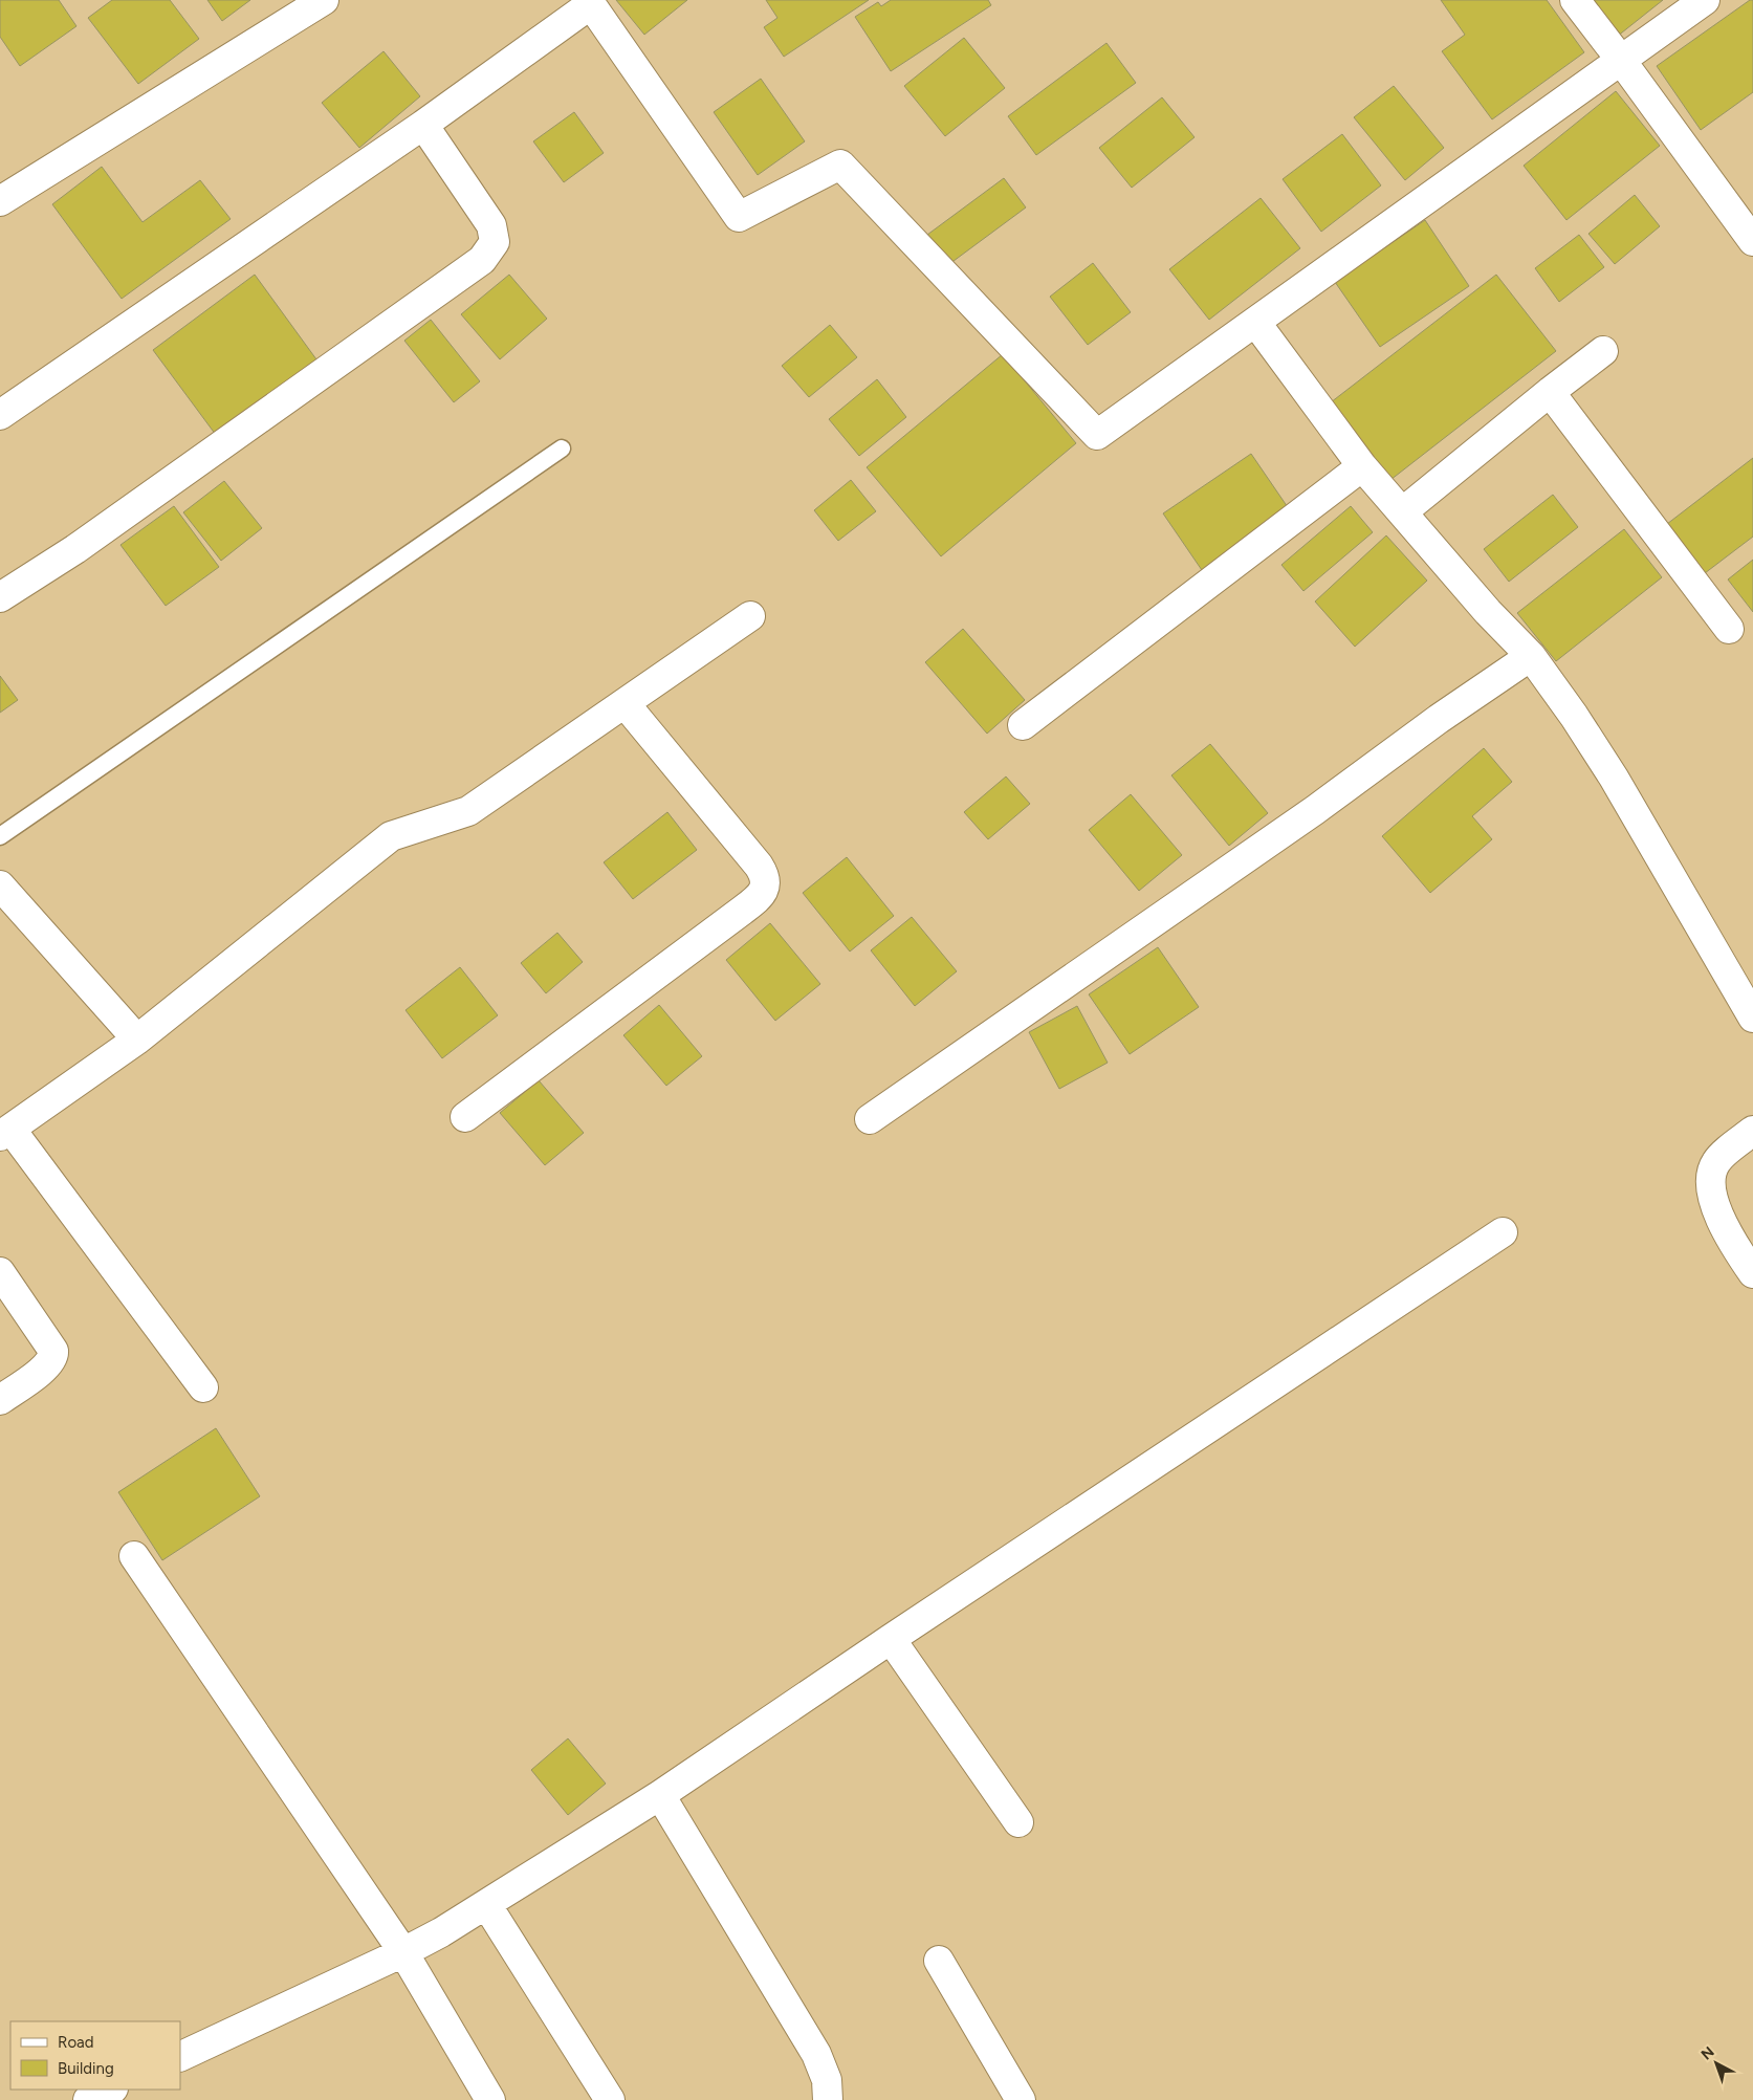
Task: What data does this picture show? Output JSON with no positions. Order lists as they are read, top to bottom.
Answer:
{
  "legend": ["Road", "Building"],
  "north": "top left"
}
